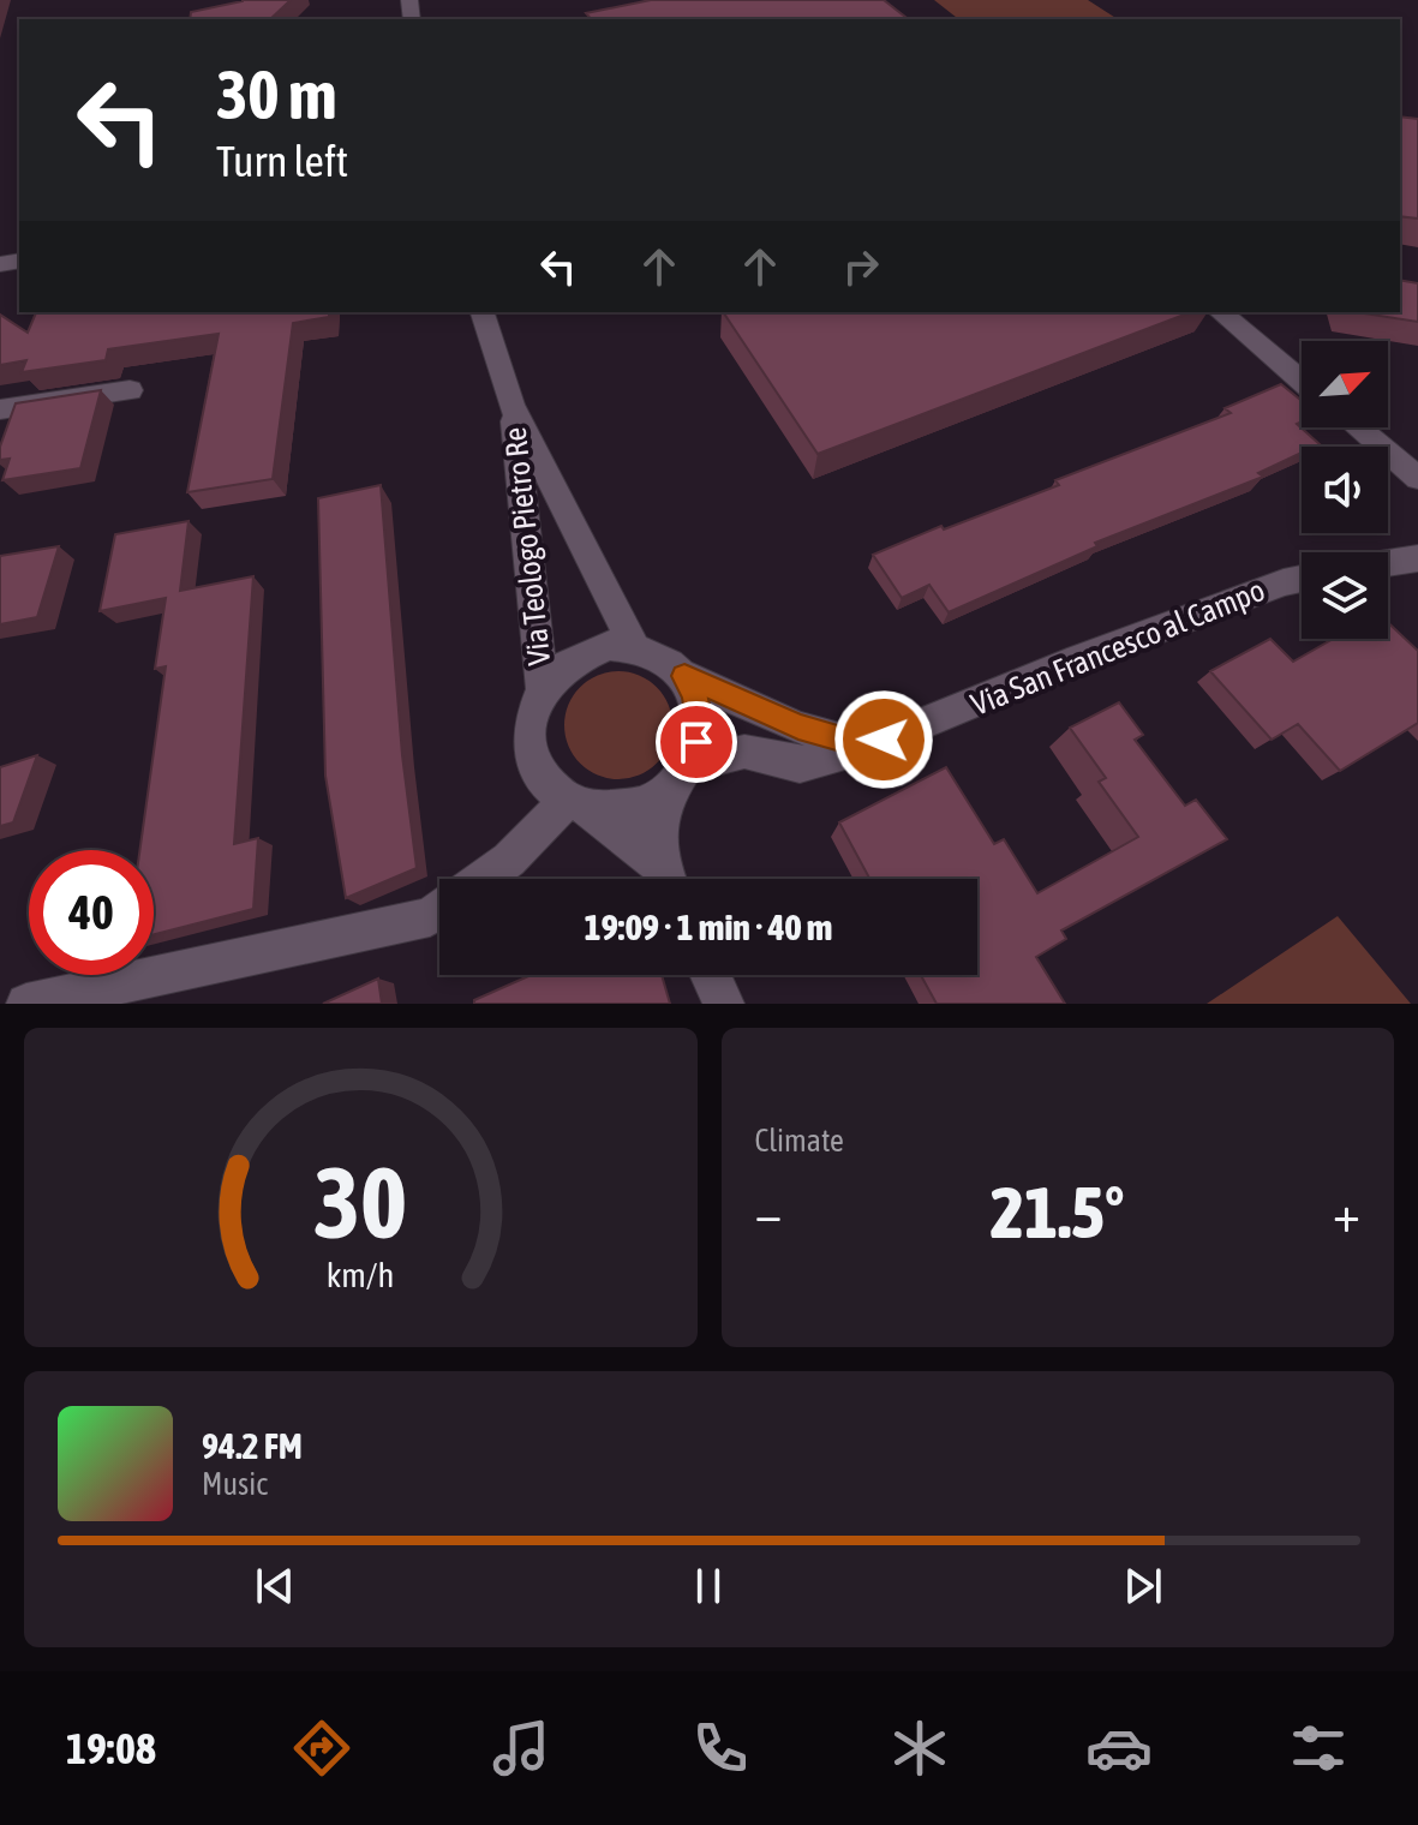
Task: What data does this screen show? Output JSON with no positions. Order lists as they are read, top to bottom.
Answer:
{
  "streets": {
    "street": ["Via Teologo Pietro Re", "Via San Francesco al Campo"]
  },
  "crossings": [
    ["Via Teologo Pietro Re", "Via San Francesco al Campo"]
  ],
  "north": "top right",
  "page": {
    "turn": ["30 m", "Turn left"],
    "limit": "40",
    "trip": "19:09 · 1 min · 40 m",
    "tile": "Climate",
    "heat": ["−", "21.5°", "+"],
    "song": ["94.2 FM", "Music"],
    "tabs": "19:08",
    "gauge": ["30", "km/h"]
  }
}
